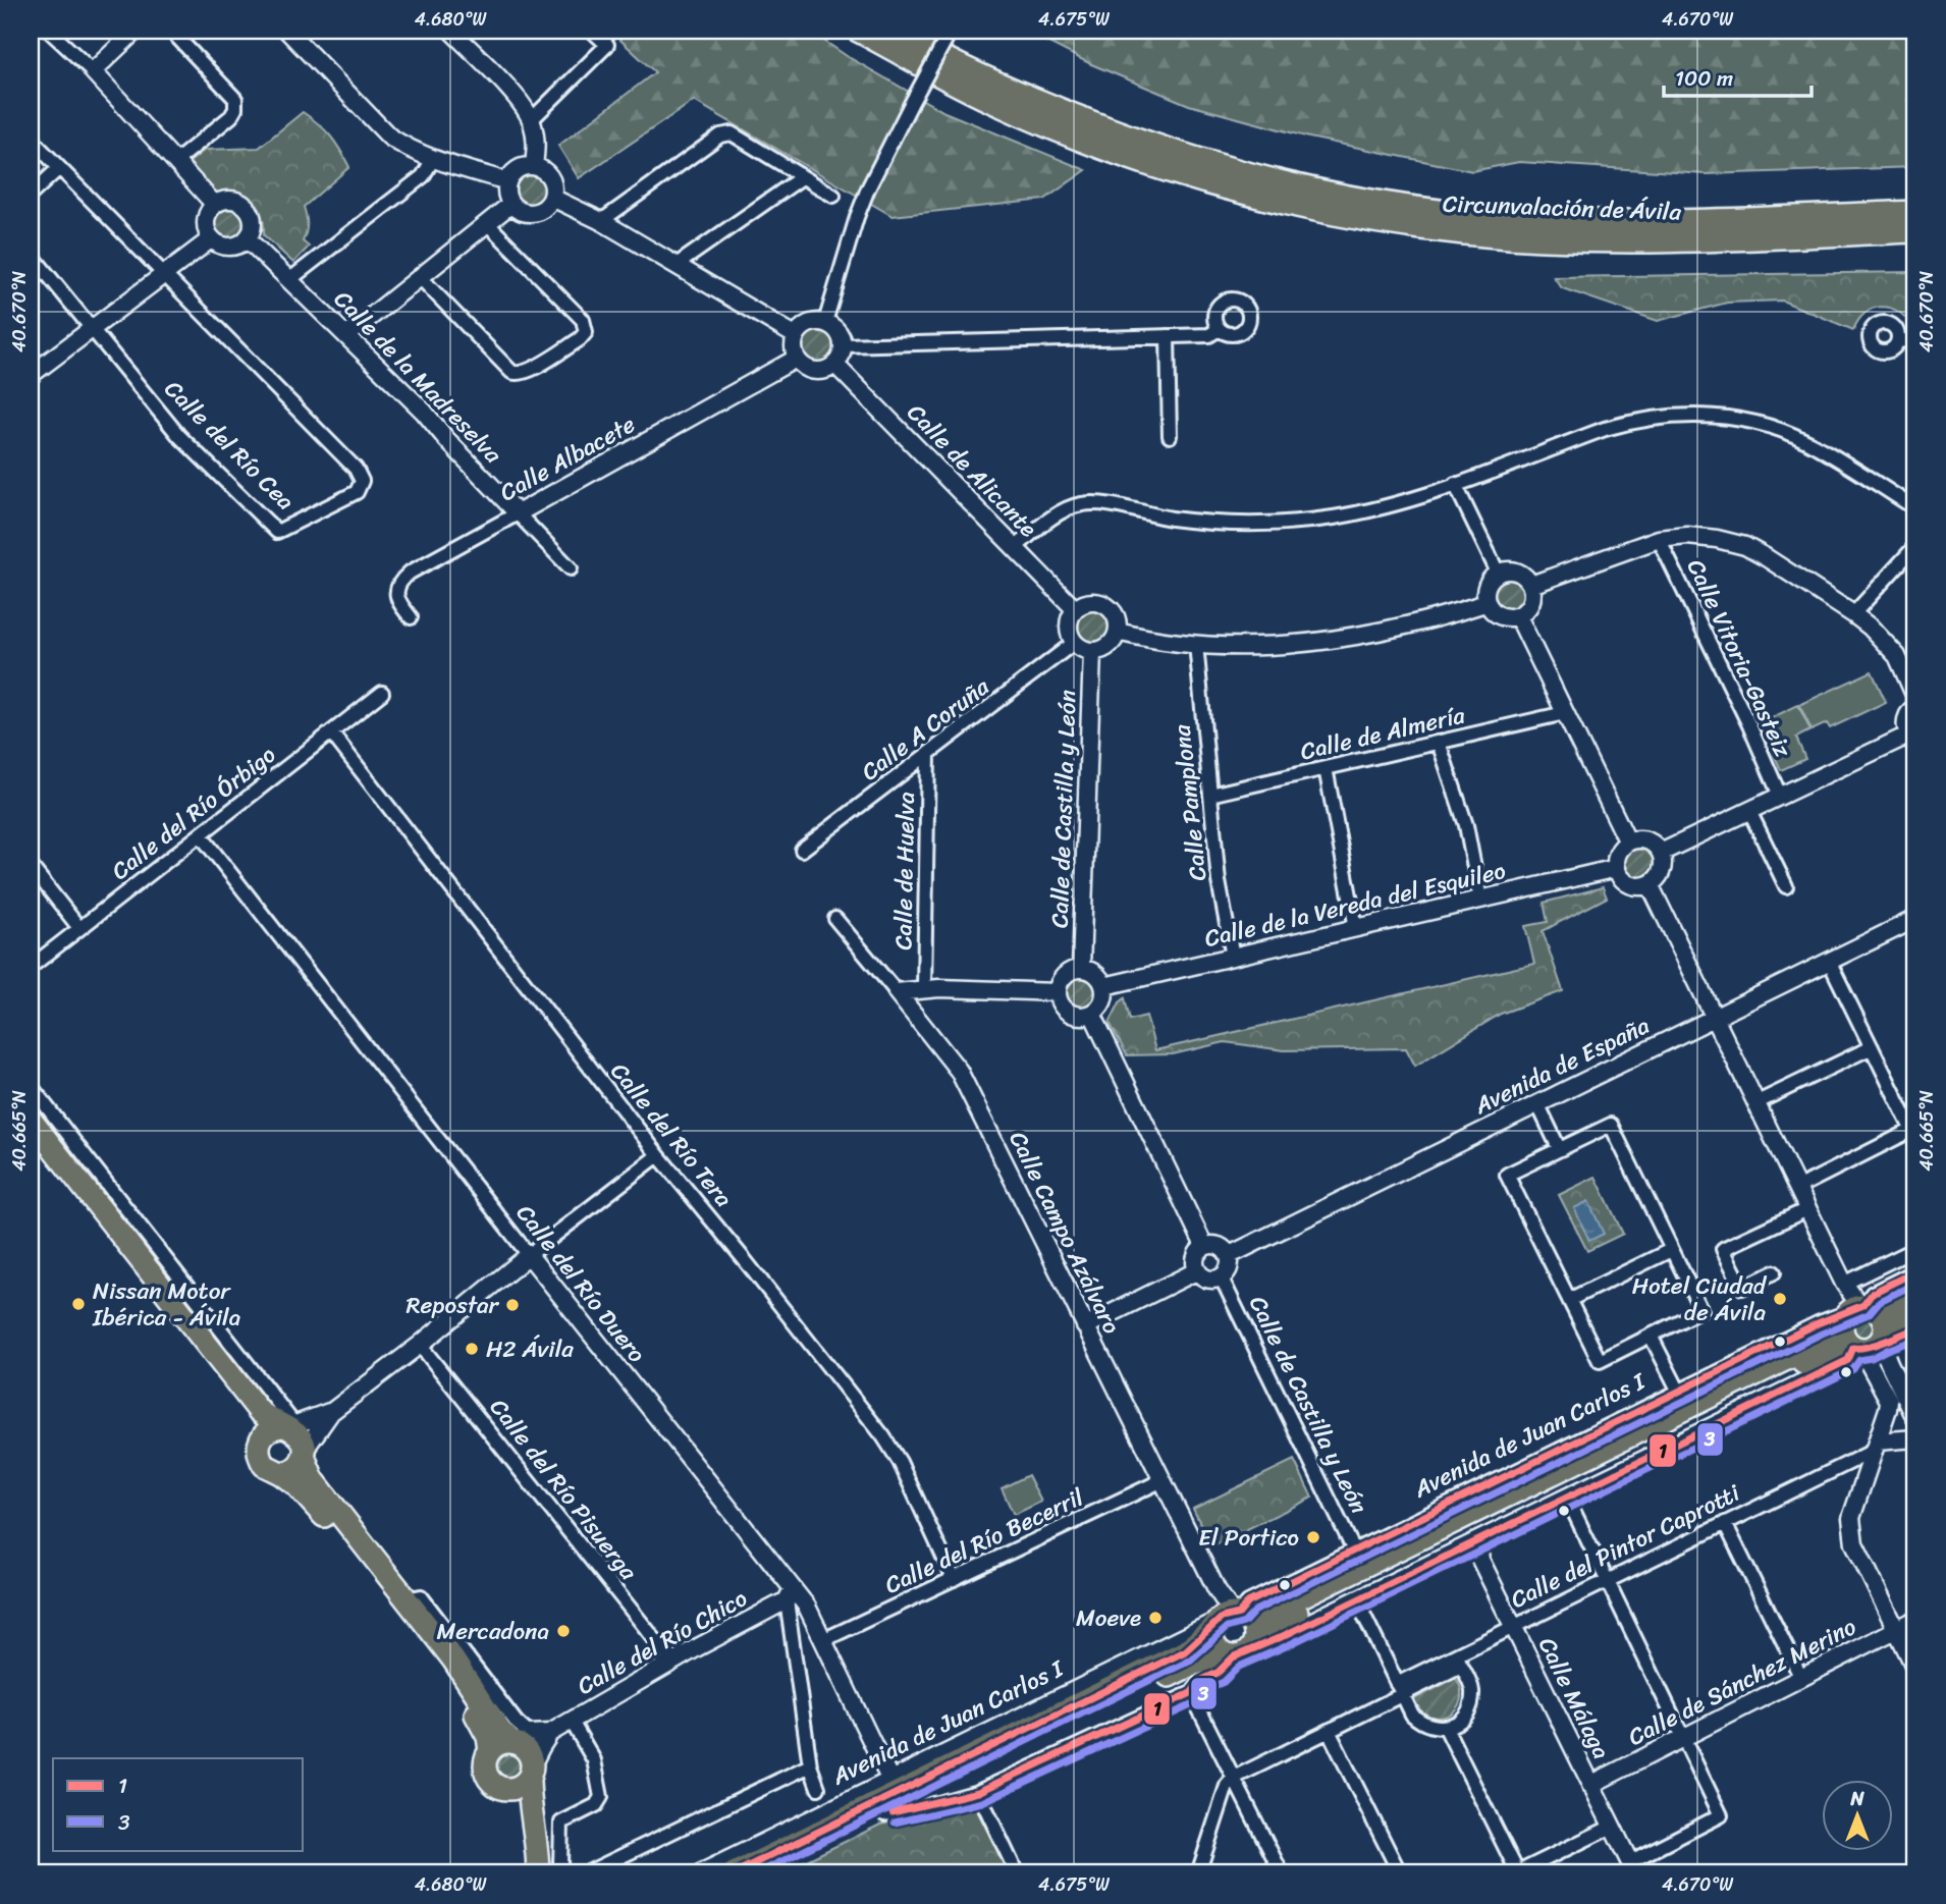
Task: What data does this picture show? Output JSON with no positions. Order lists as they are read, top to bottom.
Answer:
{
  "streets": {
    "highway": ["Circunvalación de Ávila", "Avenida de Juan Carlos I"],
    "street": [
      "Calle de la Madreselva",
      "Calle del Río Cea",
      "Calle Albacete",
      "Calle de Alicante",
      "Calle Vitoria-Gasteiz",
      "Calle A Coruña",
      "Calle de Almería",
      "Calle Pamplona",
      "Calle de Castilla y León",
      "Calle del Río Órbigo",
      "Calle de Huelva",
      "Calle de la Vereda del Esquileo",
      "Avenida de España",
      "Calle del Río Tera",
      "Calle Campo Azálvaro",
      "Calle del Río Duero",
      "Calle del Río Pisuerga",
      "Calle del Río Becerril",
      "Calle del Pintor Caprotti",
      "Calle del Río Chico",
      "Calle de Sánchez Merino",
      "Calle Málaga"
    ]
  },
  "crossings": [
    ["Calle de la Madreselva", "Calle Albacete"],
    ["Calle Albacete", "Calle de Alicante"],
    ["Calle de Alicante", "Calle A Coruña"],
    ["Calle de Alicante", "Calle de Castilla y León"],
    ["Calle A Coruña", "Calle de Castilla y León"],
    ["Calle A Coruña", "Calle de Huelva"],
    ["Calle de Almería", "Calle Pamplona"],
    ["Calle Pamplona", "Calle de la Vereda del Esquileo"],
    ["Calle de Castilla y León", "Calle de la Vereda del Esquileo"],
    ["Calle de Castilla y León", "Avenida de España"],
    ["Calle de Castilla y León", "Avenida de Juan Carlos I"],
    ["Calle del Río Órbigo", "Calle del Río Tera"],
    ["Calle del Río Órbigo", "Calle del Río Duero"],
    ["Calle del Río Tera", "Calle del Río Becerril"],
    ["Calle Campo Azálvaro", "Avenida de Juan Carlos I"],
    ["Calle Campo Azálvaro", "Calle del Río Becerril"],
    ["Calle del Río Duero", "Avenida de Juan Carlos I"],
    ["Calle del Río Duero", "Calle del Río Becerril"],
    ["Calle del Río Duero", "Calle del Río Chico"],
    ["Avenida de Juan Carlos I", "Calle Málaga"],
    ["Calle del Río Pisuerga", "Calle del Río Chico"],
    ["Calle del Pintor Caprotti", "Calle Málaga"],
    ["Calle de Sánchez Merino", "Calle Málaga"]
  ],
  "places": [
    "Hotel Ciudad de Ávila",
    "Nissan Motor Ibérica - Ávila",
    "Repostar",
    "H2 Ávila",
    "El Portico",
    "Moeve",
    "Mercadona"
  ],
  "lines": ["transit line 1", "transit line 3"],
  "legend": ["1", "3"],
  "scale_bar": "100 m",
  "north": "top",
  "coordinates": [
    "4.680°W",
    "4.675°W",
    "4.670°W",
    "40.670°N",
    "40.665°N"
  ]
}
